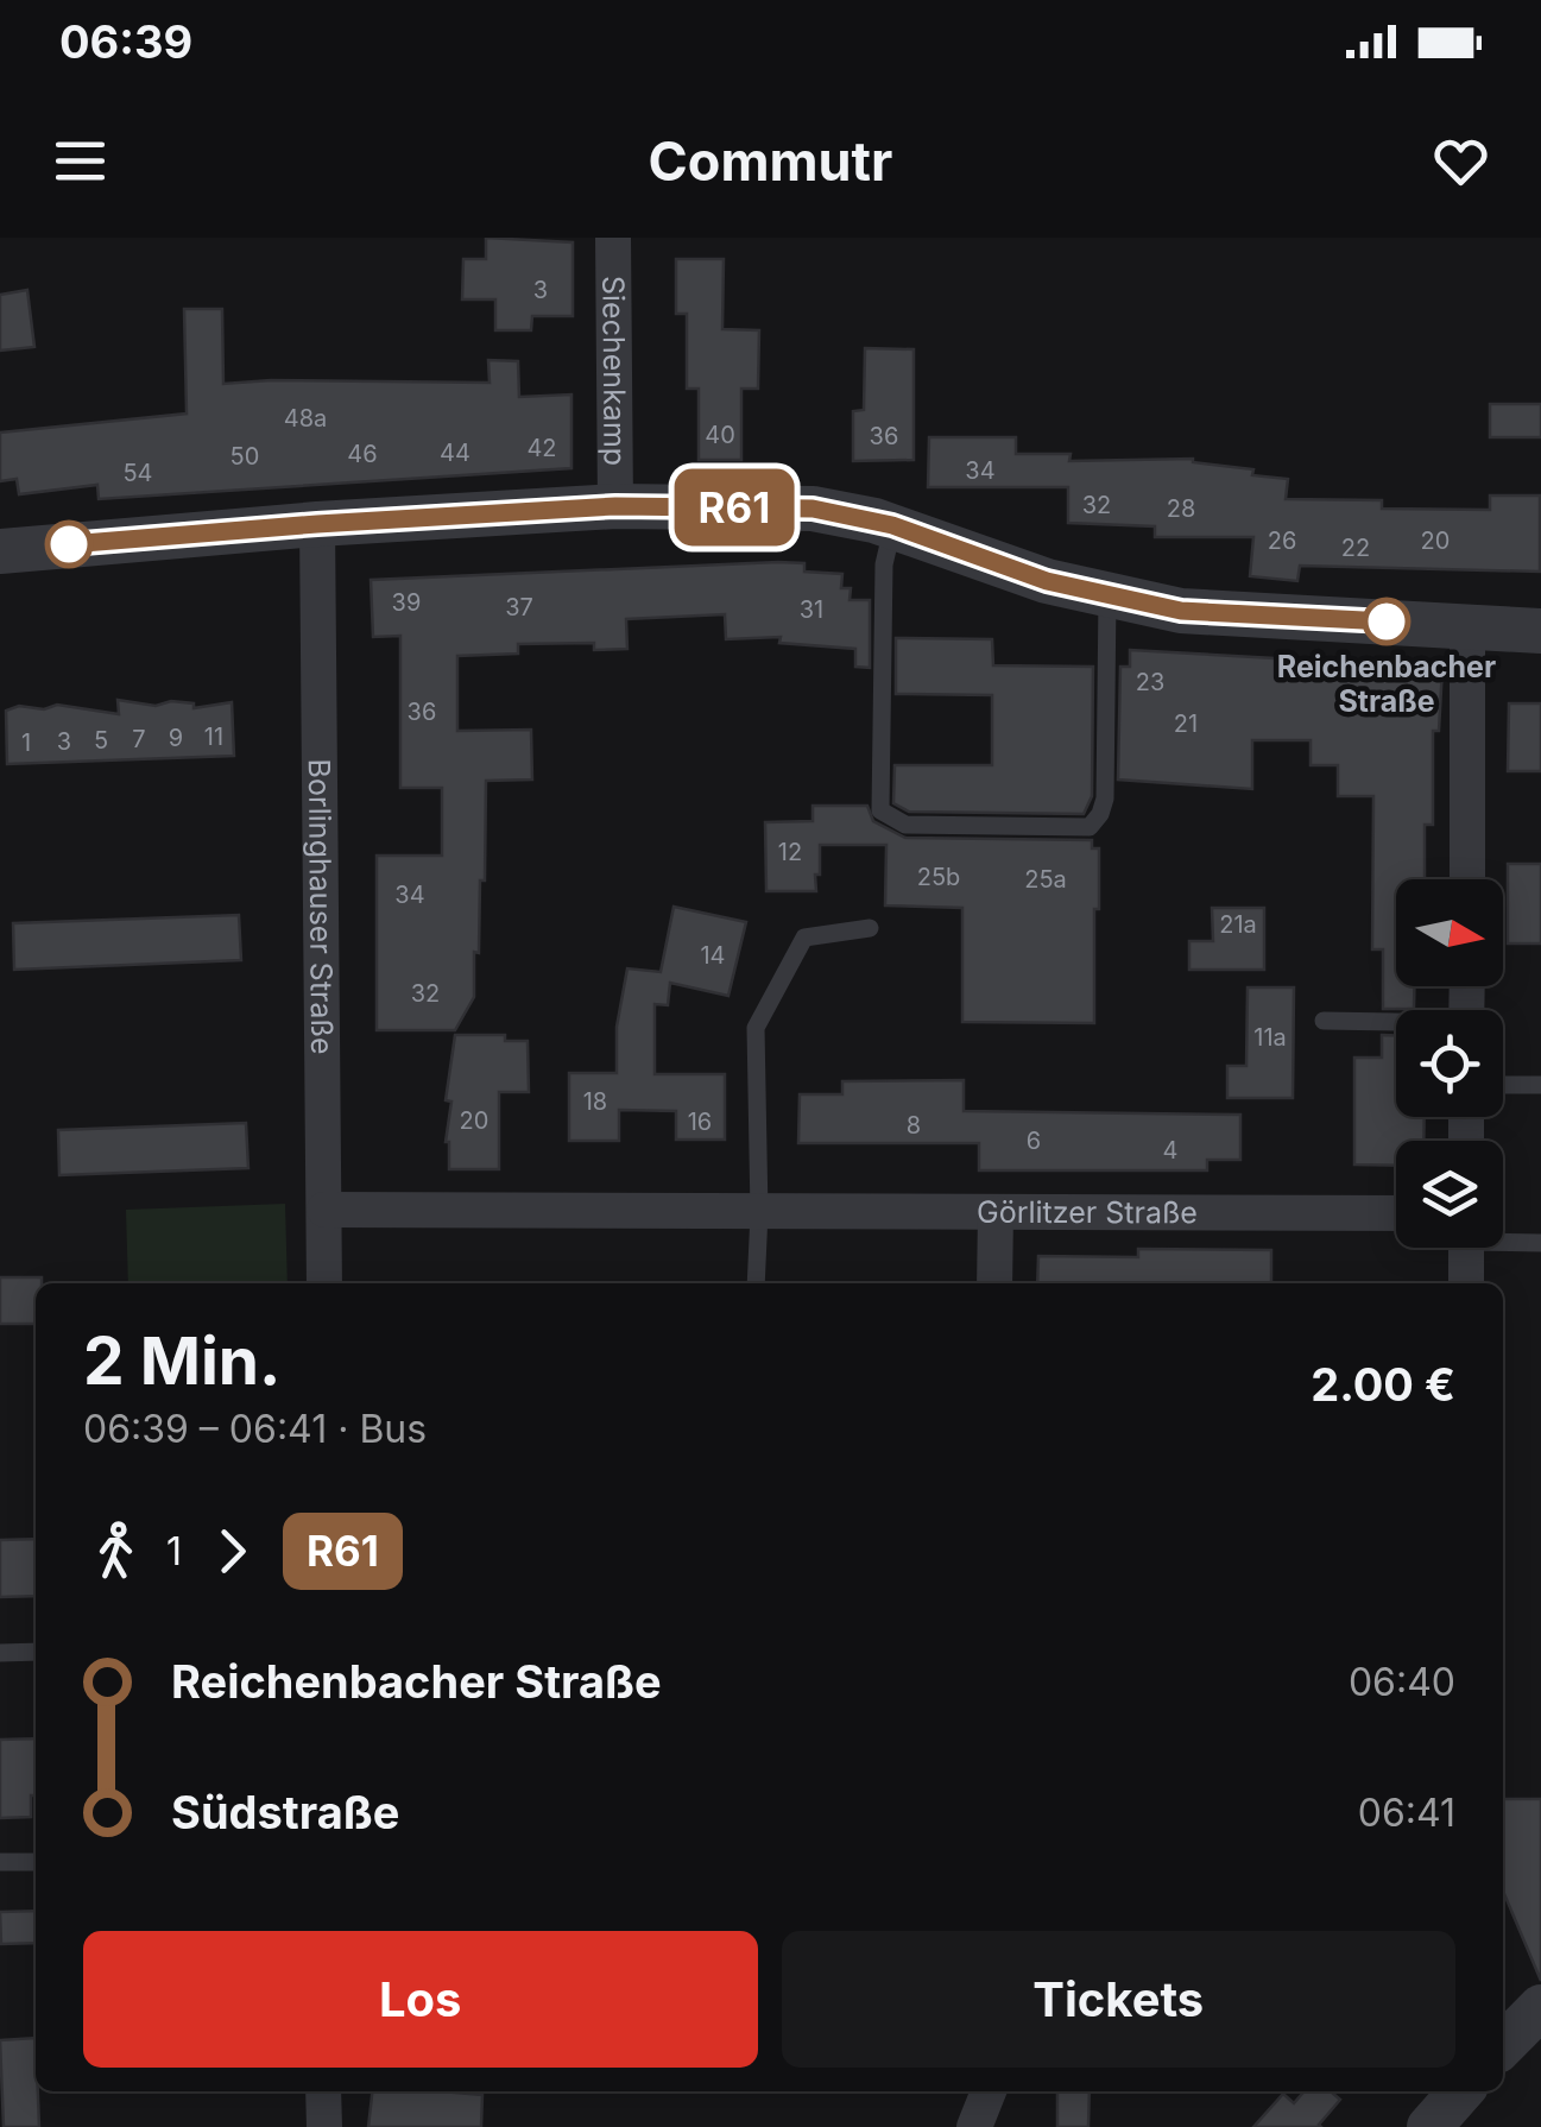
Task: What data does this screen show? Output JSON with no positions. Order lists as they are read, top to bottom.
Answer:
{
  "streets": {
    "street": ["Siechenkamp", "Borlinghauser Straße", "Görlitzer Straße"]
  },
  "crossings": [
    ["Borlinghauser Straße", "Görlitzer Straße"]
  ],
  "places": ["Reichenbacher Straße"],
  "lines": ["bus line R61"],
  "house_numbers": [
    "3",
    "48a",
    "40",
    "36",
    "42",
    "44",
    "46",
    "50",
    "34",
    "54",
    "32",
    "28",
    "26",
    "20",
    "22",
    "39",
    "37",
    "31",
    "23",
    "36",
    "21",
    "11",
    "9",
    "7",
    "5",
    "3",
    "1",
    "12",
    "25b",
    "25a",
    "34",
    "21a",
    "14",
    "32",
    "11a",
    "18",
    "20",
    "16",
    "8",
    "6",
    "4"
  ],
  "north": "right",
  "page": {
    "status": "06:39",
    "header": "Commutr",
    "on_map": "R61",
    "heading": ["2 Min.", "06:39 – 06:41 · Bus", "2.00 €"],
    "legs": ["1", "R61"],
    "list": [
      {
        "name": "Reichenbacher Straße",
        "value": "06:40"
      },
      {
        "name": "Südstraße",
        "value": "06:41"
      }
    ],
    "buttons": ["Los", "Tickets"]
  }
}
